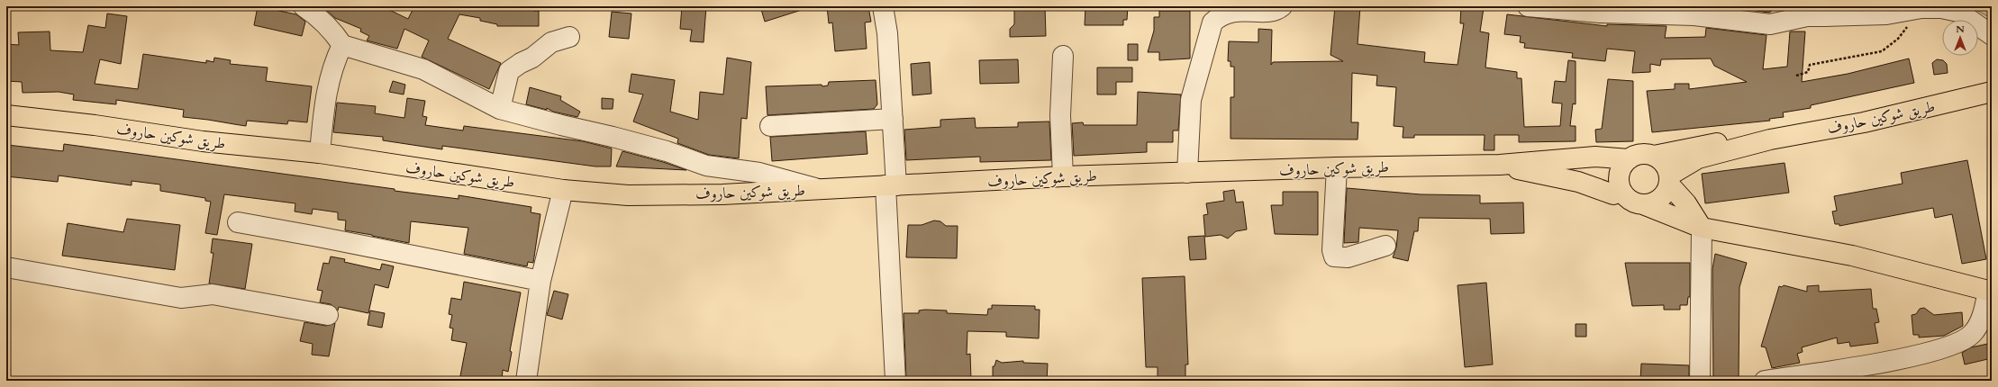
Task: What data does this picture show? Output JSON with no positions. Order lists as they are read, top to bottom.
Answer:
{
  "streets": {
    "main road": ["طريق شوكين حاروف"]
  },
  "north": "top"
}
